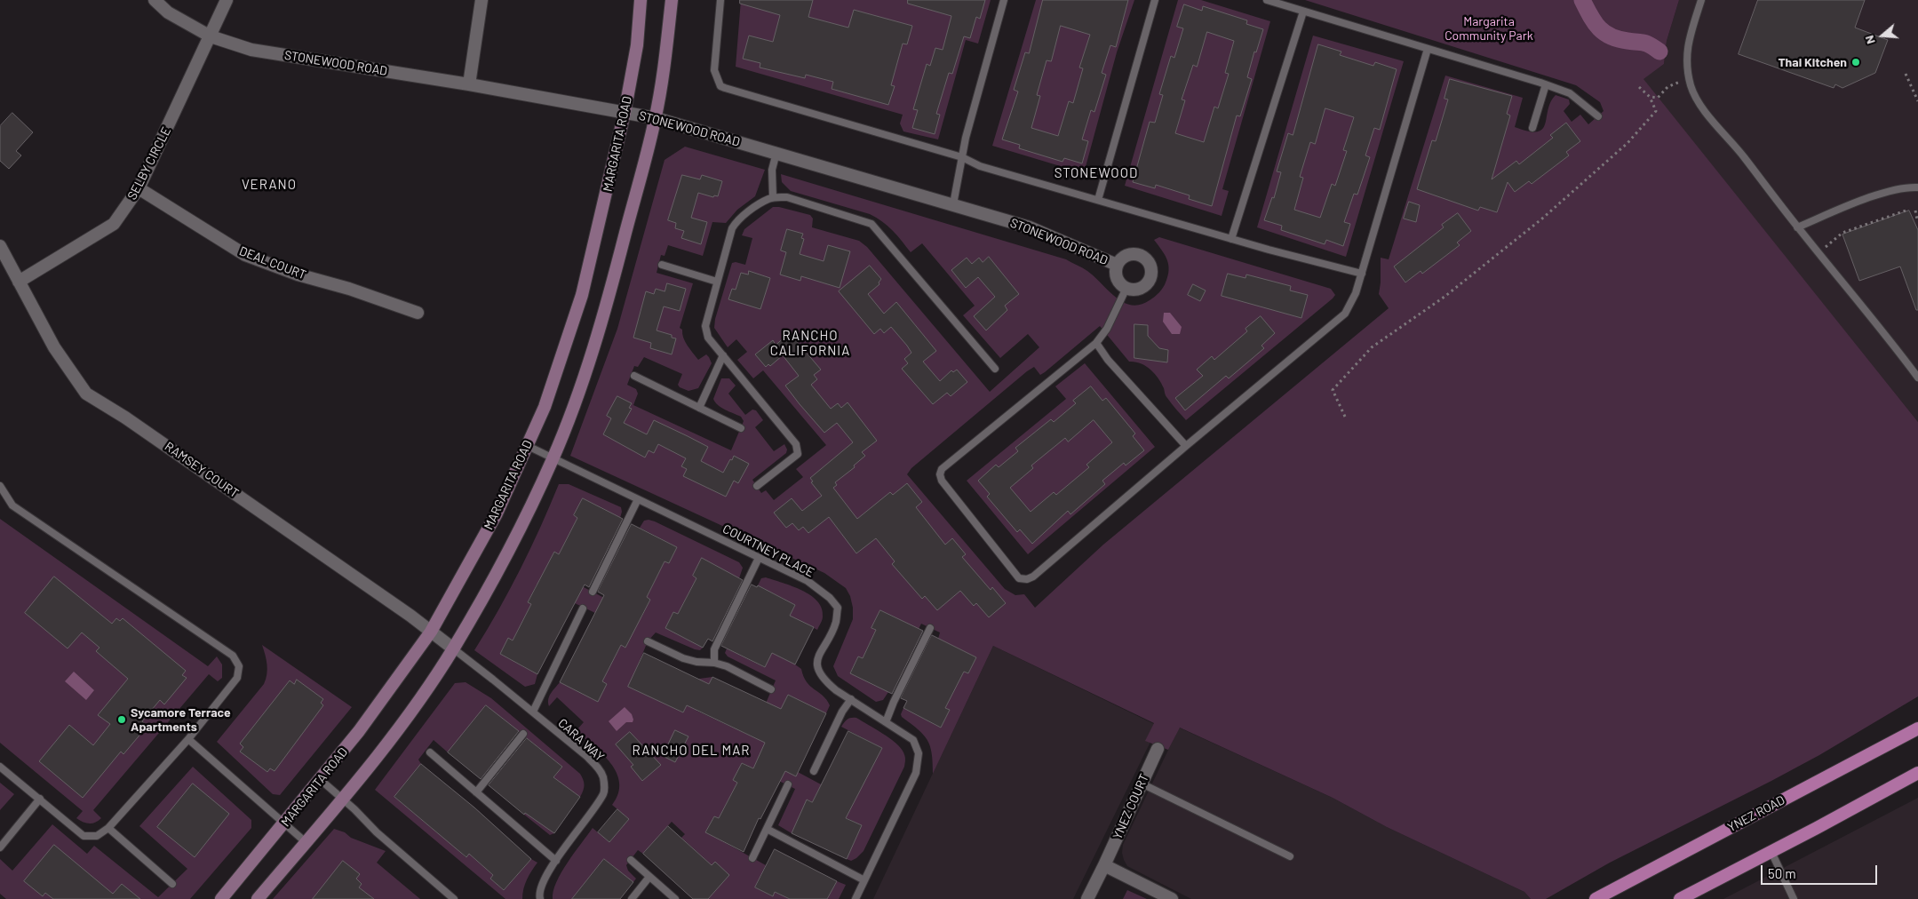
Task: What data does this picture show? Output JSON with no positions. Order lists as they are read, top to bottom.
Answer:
{
  "streets": {
    "main road": ["MARGARITA ROAD", "YNEZ ROAD"],
    "street": [
      "STONEWOOD ROAD",
      "SELBY CIRCLE",
      "DEAL COURT",
      "RAMSEY COURT",
      "YNEZ COURT"
    ],
    "lane": ["COURTNEY PLACE", "CARA WAY"]
  },
  "crossings": [
    ["STONEWOOD ROAD", "MARGARITA ROAD"],
    ["STONEWOOD ROAD", "SELBY CIRCLE"],
    ["MARGARITA ROAD", "RAMSEY COURT"],
    ["MARGARITA ROAD", "COURTNEY PLACE"],
    ["SELBY CIRCLE", "DEAL COURT"],
    ["SELBY CIRCLE", "RAMSEY COURT"],
    ["RAMSEY COURT", "CARA WAY"]
  ],
  "districts": [
    "STONEWOOD",
    "VERANO",
    "RANCHO CALIFORNIA",
    "RANCHO DEL MAR"
  ],
  "parks": ["Margarita Community Park"],
  "places": ["Thai Kitchen", "Sycamore Terrace Apartments"],
  "scale_bar": "50 m",
  "north": "left"
}
